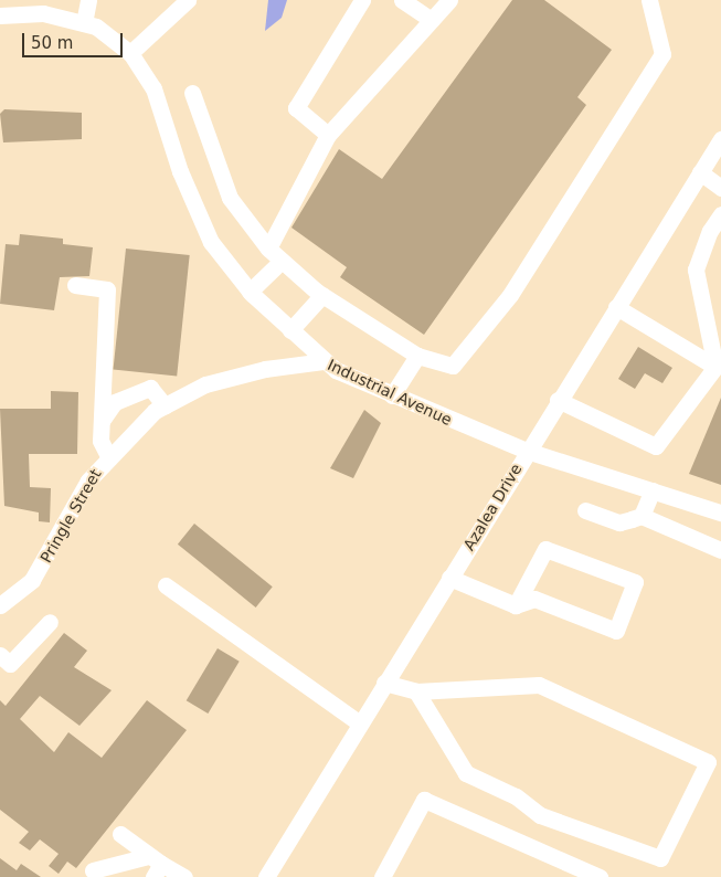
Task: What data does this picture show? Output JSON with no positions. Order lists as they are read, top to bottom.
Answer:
{
  "streets": {
    "street": ["Industrial Avenue", "Azalea Drive", "Pringle Street"]
  },
  "crossings": [
    ["Industrial Avenue", "Azalea Drive"],
    ["Industrial Avenue", "Pringle Street"]
  ],
  "scale_bar": "50 m"
}
